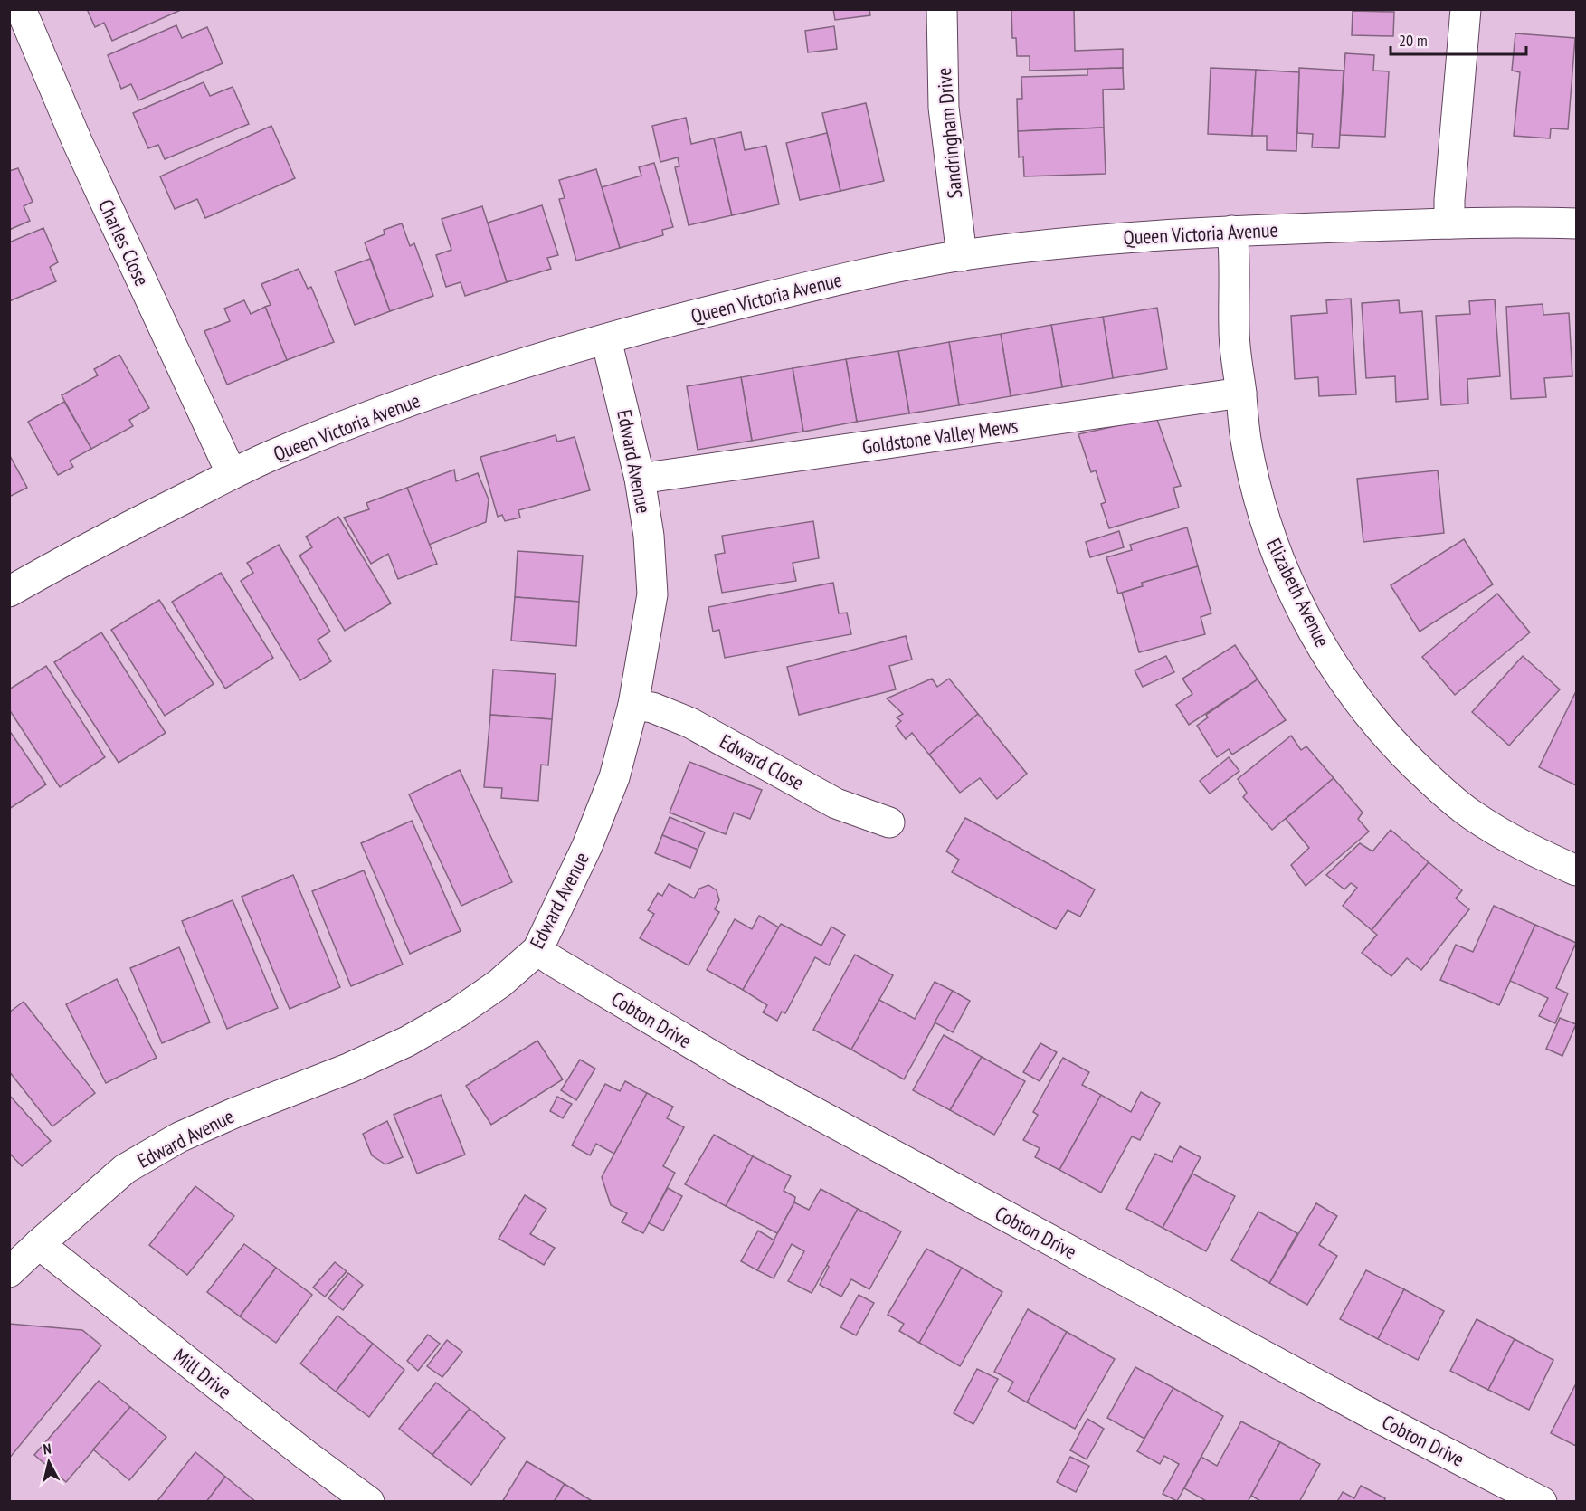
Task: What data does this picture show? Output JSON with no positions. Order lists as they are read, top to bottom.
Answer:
{
  "streets": {
    "street": [
      "Sandringham Drive",
      "Queen Victoria Avenue",
      "Charles Close",
      "Goldstone Valley Mews",
      "Edward Avenue",
      "Elizabeth Avenue",
      "Edward Close",
      "Cobton Drive",
      "Mill Drive"
    ]
  },
  "crossings": [
    ["Sandringham Drive", "Queen Victoria Avenue"],
    ["Queen Victoria Avenue", "Charles Close"],
    ["Queen Victoria Avenue", "Edward Avenue"],
    ["Queen Victoria Avenue", "Elizabeth Avenue"],
    ["Goldstone Valley Mews", "Edward Avenue"],
    ["Goldstone Valley Mews", "Elizabeth Avenue"],
    ["Edward Avenue", "Edward Close"],
    ["Edward Avenue", "Cobton Drive"],
    ["Edward Avenue", "Mill Drive"]
  ],
  "scale_bar": "20 m",
  "north": "top"
}
